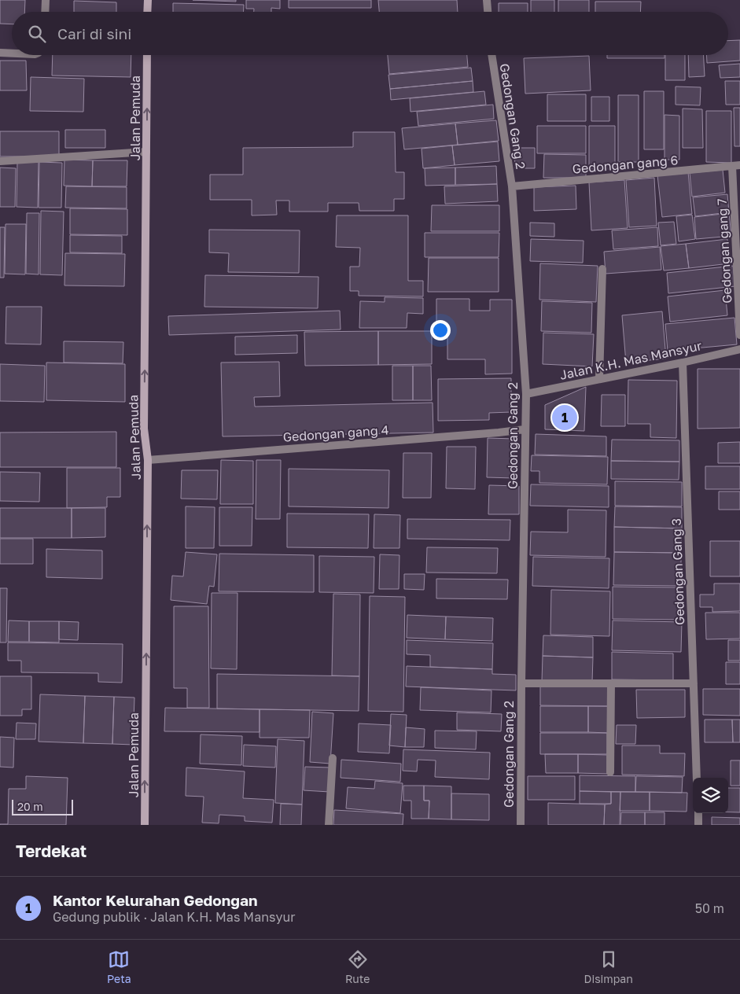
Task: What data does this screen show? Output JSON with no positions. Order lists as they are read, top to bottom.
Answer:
{
  "streets": {
    "street": [
      "Gedongan Gang 2",
      "Jalan Pemuda",
      "Gedongan gang 6",
      "Gedongan gang 7",
      "Jalan K.H. Mas Mansyur",
      "Gedongan gang 4",
      "Gedongan Gang 3"
    ]
  },
  "crossings": [
    ["Gedongan Gang 2", "Gedongan gang 6"],
    ["Gedongan Gang 2", "Jalan K.H. Mas Mansyur"],
    ["Gedongan Gang 2", "Gedongan gang 4"],
    ["Jalan Pemuda", "Gedongan gang 4"],
    ["Gedongan gang 6", "Gedongan gang 7"],
    ["Jalan K.H. Mas Mansyur", "Gedongan Gang 3"]
  ],
  "one_way": ["Jalan Pemuda"],
  "scale_bar": "20 m",
  "page": {
    "search": "Cari di sini",
    "pins": "1",
    "scale": "20 m",
    "heading": "Terdekat",
    "list": [
      {
        "mark": "1",
        "name": "Kantor Kelurahan Gedongan",
        "note": "Gedung publik · Jalan K.H. Mas Mansyur",
        "value": "50 m"
      }
    ],
    "nav": ["Peta", "Rute", "Disimpan"]
  }
}
